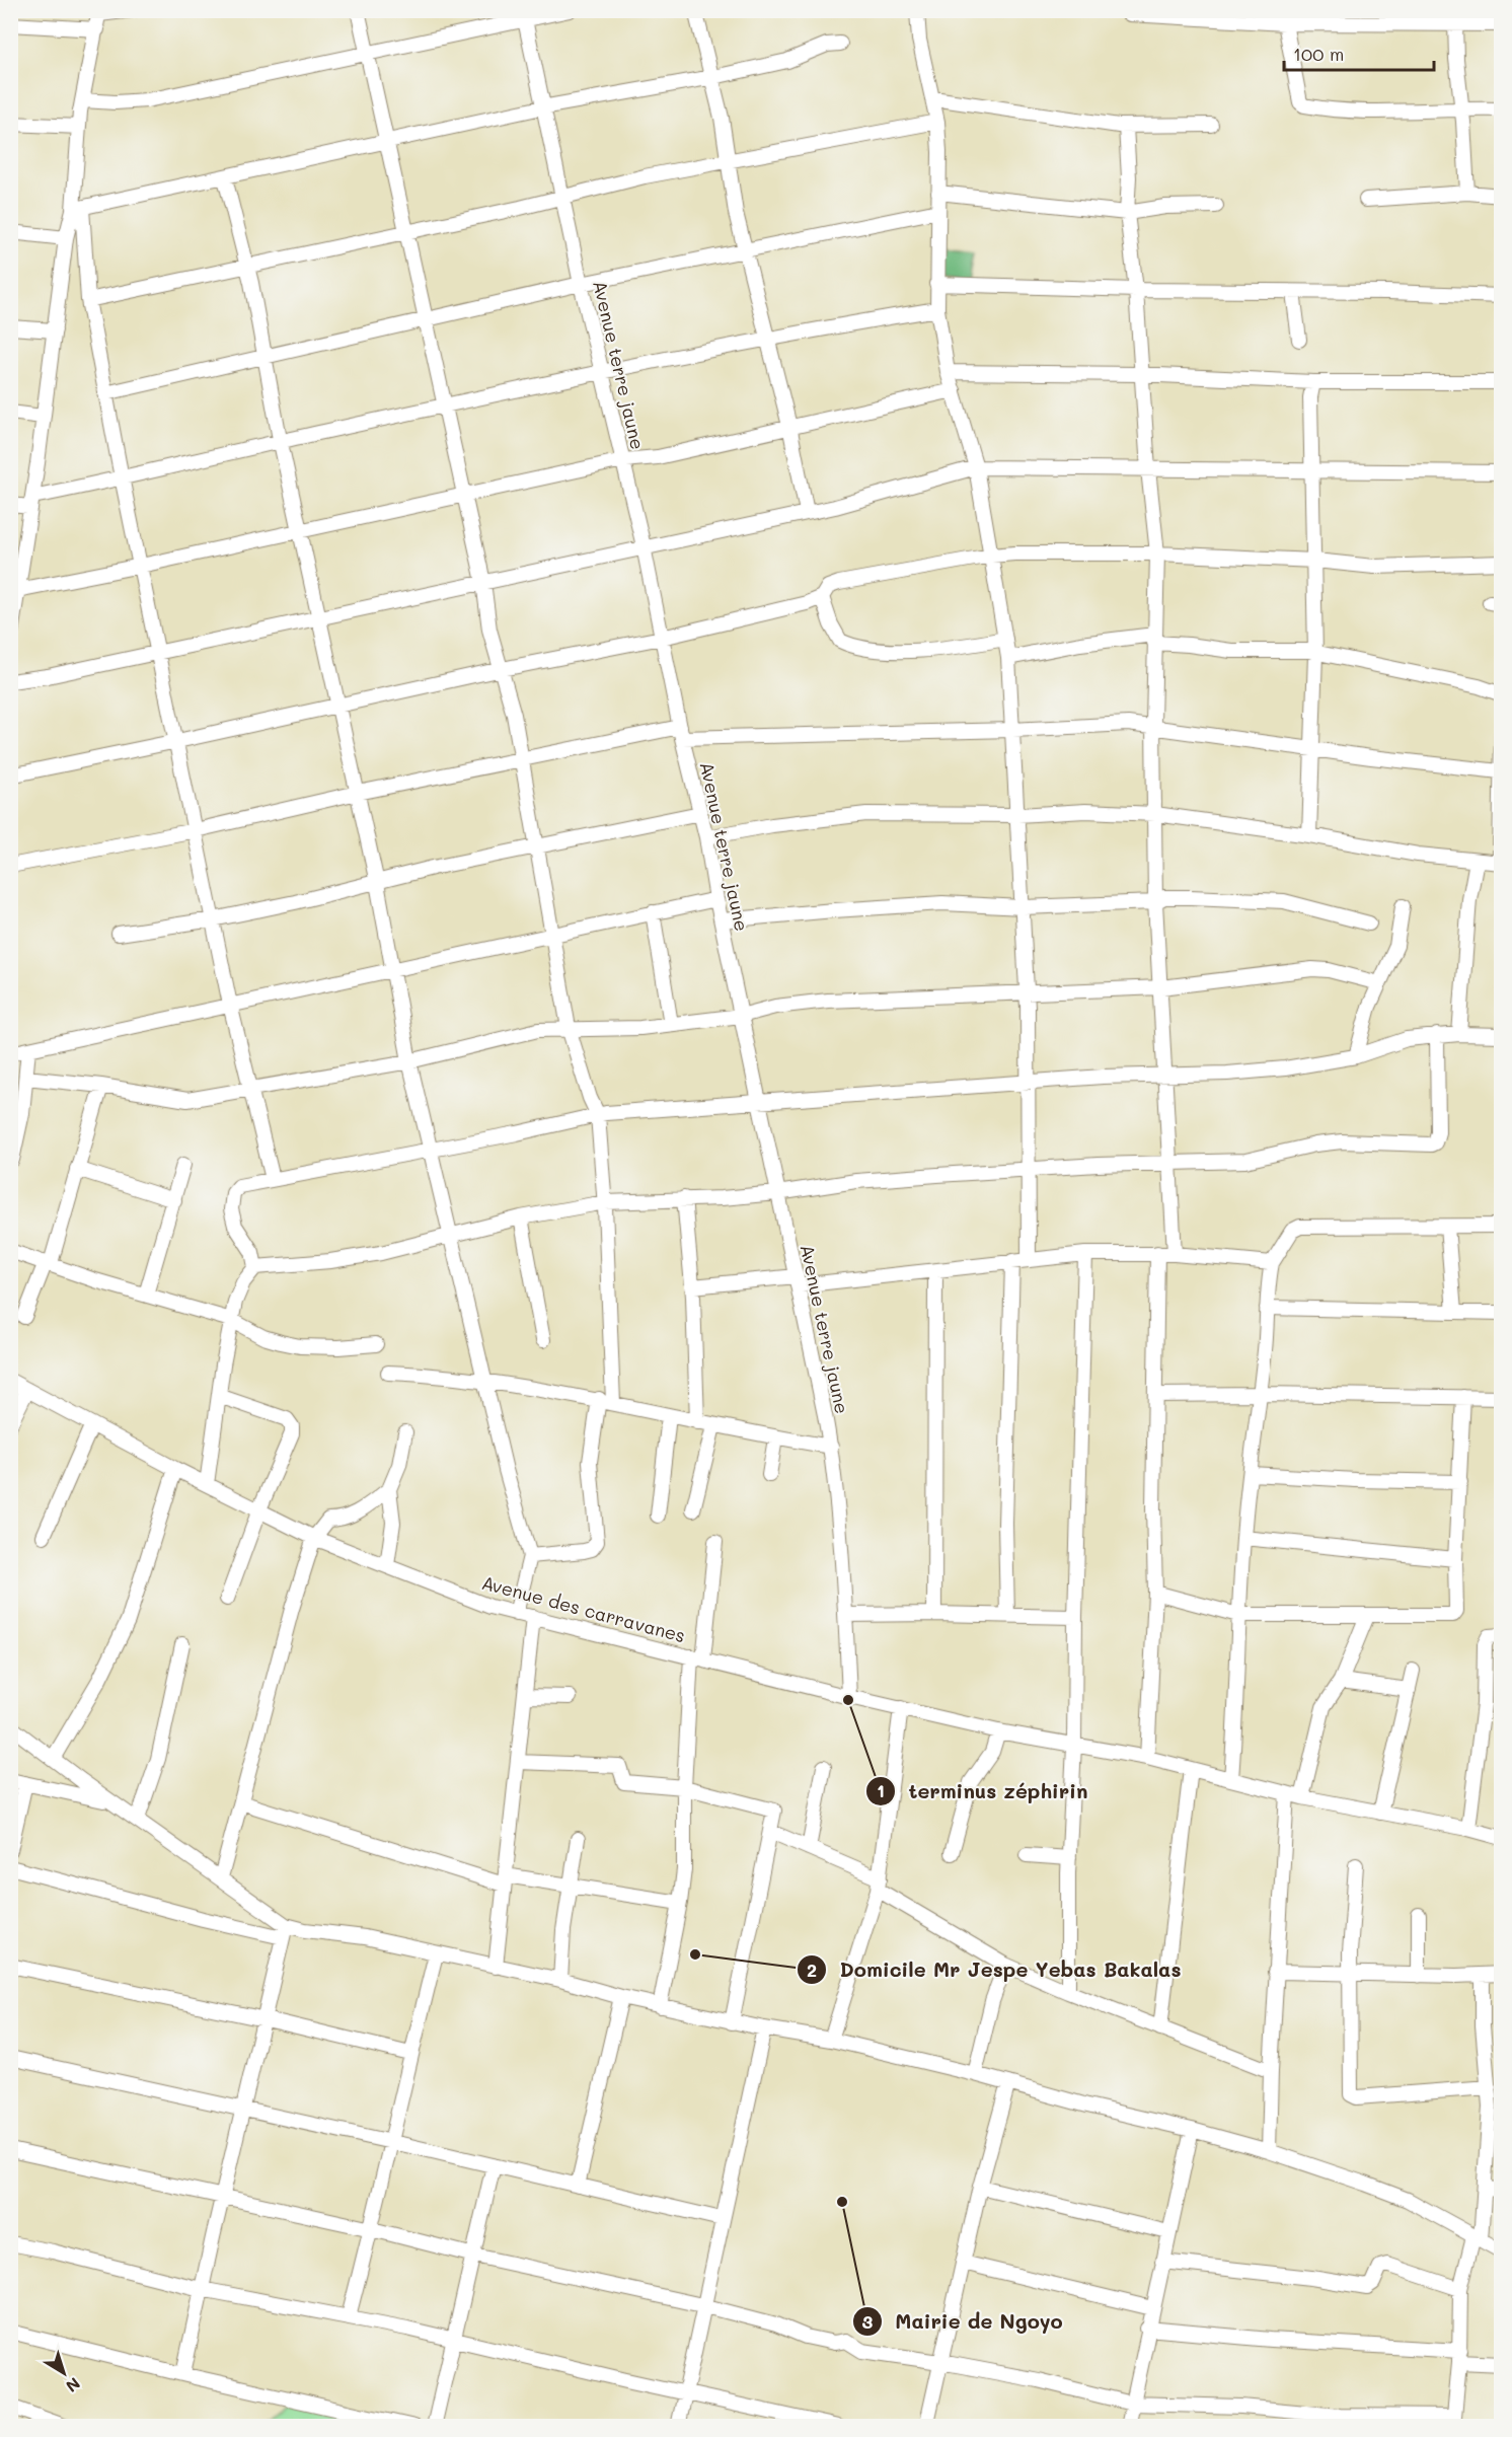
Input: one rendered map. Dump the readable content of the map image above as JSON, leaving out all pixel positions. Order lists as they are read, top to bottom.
{
  "streets": {
    "street": ["Avenue terre jaune", "Avenue des carravanes"]
  },
  "crossings": [
    ["Avenue terre jaune", "Avenue des carravanes"]
  ],
  "places": ["terminus zéphirin", "Domicile Mr Jespe Yebas Bakalas", "Mairie de Ngoyo"],
  "scale_bar": "100 m",
  "north": "bottom right"
}
